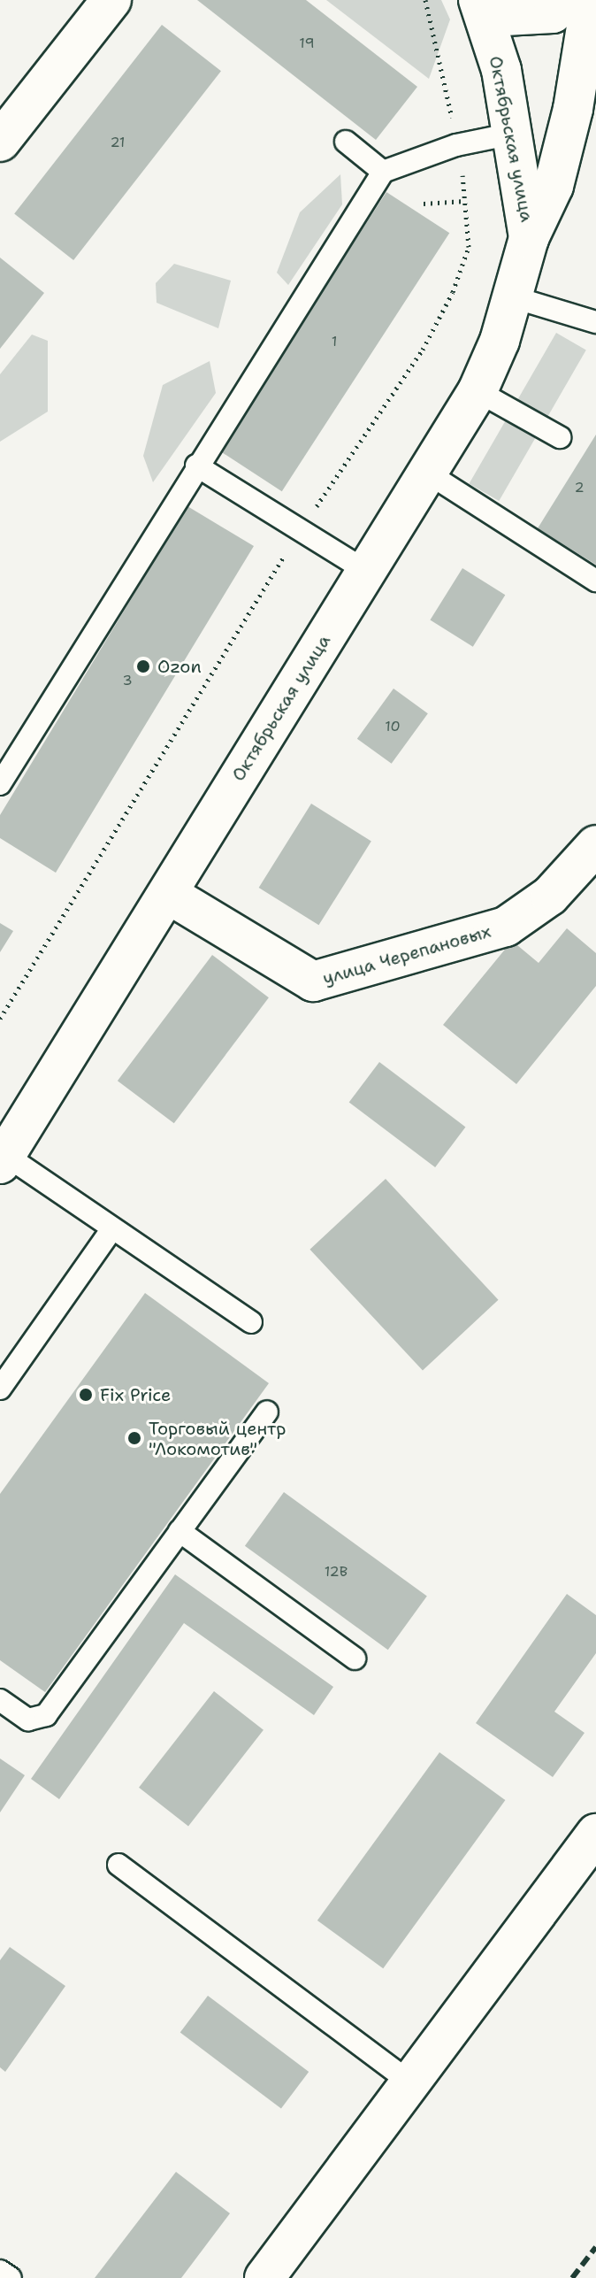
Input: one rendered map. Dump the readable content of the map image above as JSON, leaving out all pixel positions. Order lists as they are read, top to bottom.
{
  "streets": {
    "street": ["Октябрьская улица", "улица Черепановых"]
  },
  "crossings": [
    ["Октябрьская улица", "улица Черепановых"]
  ],
  "places": ["Ozon", "Fix Price", "Торговый центр \"Локомотив\""],
  "house_numbers": [
    "19",
    "21",
    "1",
    "2",
    "3",
    "10",
    "12В"
  ]
}
